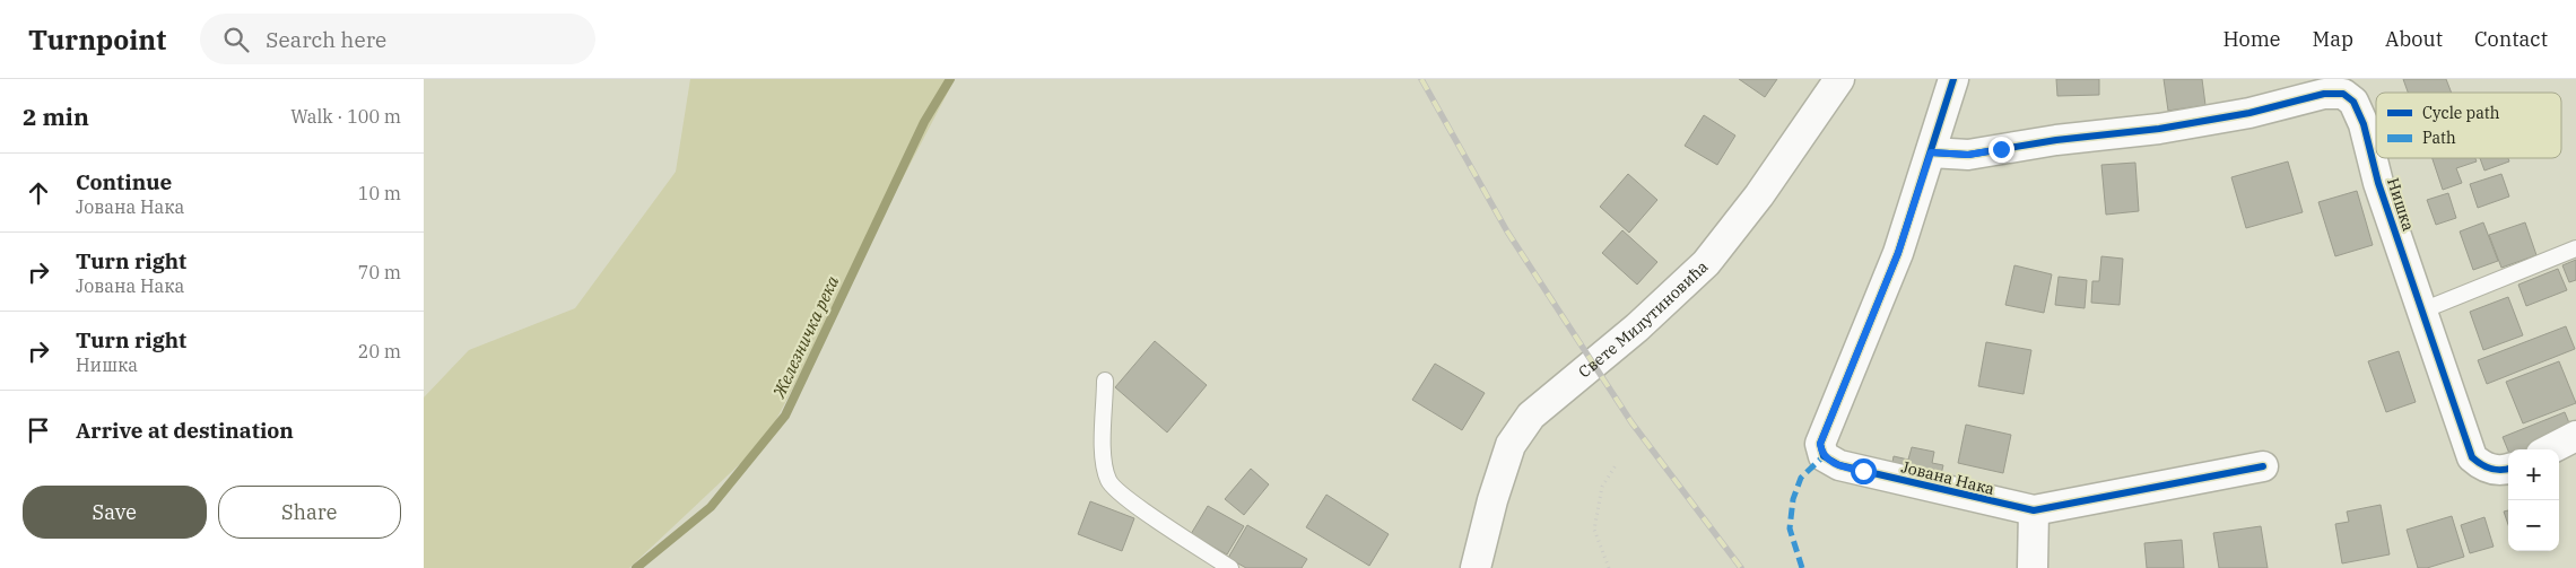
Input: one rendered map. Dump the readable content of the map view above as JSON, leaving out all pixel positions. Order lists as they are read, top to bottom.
{
  "streets": {
    "street": ["Нишка", "Свете Милутиновића", "Јована Нака"]
  },
  "crossings": [
    ["Нишка", "Јована Нака"]
  ],
  "water": ["Железничка река"],
  "legend": ["Cycle path", "Path"],
  "page": {
    "header": "Turnpoint",
    "search": "Search here",
    "nav": [
      "Home",
      "Map",
      "About",
      "Contact"
    ],
    "heading": ["2 min", "Walk · 100 m"],
    "list": [
      ["Continue", "Јована Нака", "10 m"],
      ["Turn right", "Јована Нака", "70 m"],
      ["Turn right", "Нишка", "20 m"],
      "Arrive at destination"
    ],
    "map_buttons": ["+", "−"],
    "buttons": ["Save", "Share"]
  }
}
